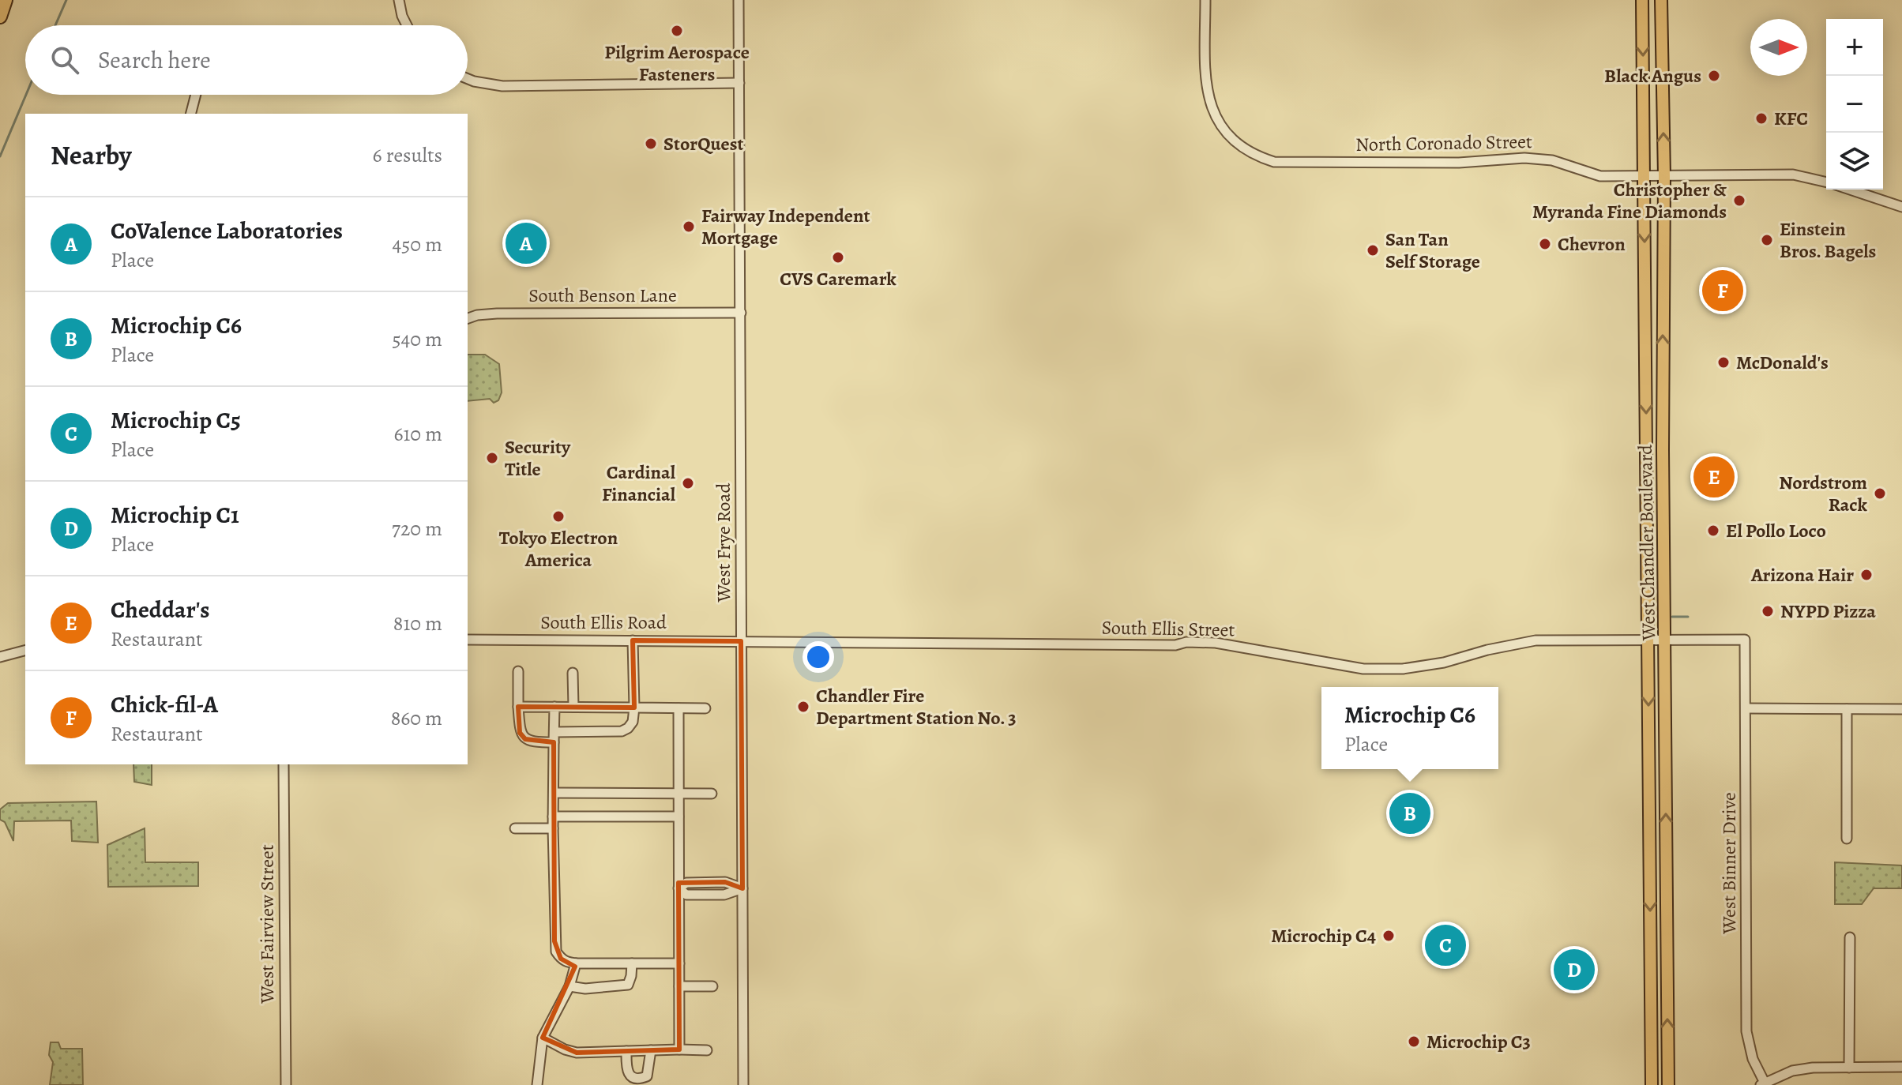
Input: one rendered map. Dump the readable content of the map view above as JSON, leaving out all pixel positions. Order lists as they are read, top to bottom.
{
  "streets": {
    "main road": ["West Chandler Boulevard"],
    "street": [
      "North Coronado Street",
      "South Benson Lane",
      "West Frye Road",
      "South Ellis Road",
      "South Ellis Street",
      "West Binner Drive",
      "West Fairview Street"
    ]
  },
  "crossings": [
    ["North Coronado Street", "West Chandler Boulevard"],
    ["South Benson Lane", "West Frye Road"],
    ["West Frye Road", "South Ellis Road"],
    ["West Frye Road", "South Ellis Street"],
    ["West Chandler Boulevard", "South Ellis Street"],
    ["South Ellis Road", "South Ellis Street"],
    ["South Ellis Street", "West Binner Drive"]
  ],
  "places": [
    "Pilgrim Aerospace Fasteners",
    "Black Angus",
    "KFC",
    "StorQuest",
    "Christopher & Myranda Fine Diamonds",
    "Fairway Independent Mortgage",
    "Einstein Bros. Bagels",
    "Chevron",
    "San Tan Self Storage",
    "CVS Caremark",
    "McDonald's",
    "Security Title",
    "Cardinal Financial",
    "Nordstrom Rack",
    "Tokyo Electron America",
    "El Pollo Loco",
    "Arizona Hair",
    "NYPD Pizza",
    "Chandler Fire Department Station No. 3",
    "Microchip C4",
    "Microchip C3"
  ],
  "north": "right",
  "page": {
    "map_buttons": ["+", "−"],
    "search": "Search here",
    "heading": ["Nearby", "6 results"],
    "list": [
      {
        "mark": "A",
        "name": "CoValence Laboratories",
        "note": "Place",
        "value": "450 m"
      },
      {
        "mark": "B",
        "name": "Microchip C6",
        "note": "Place",
        "value": "540 m"
      },
      {
        "mark": "C",
        "name": "Microchip C5",
        "note": "Place",
        "value": "610 m"
      },
      {
        "mark": "D",
        "name": "Microchip C1",
        "note": "Place",
        "value": "720 m"
      },
      {
        "mark": "E",
        "name": "Cheddar's",
        "note": "Restaurant",
        "value": "810 m"
      },
      {
        "mark": "F",
        "name": "Chick-fil-A",
        "note": "Restaurant",
        "value": "860 m"
      }
    ],
    "pins": [
      "A",
      "F",
      "E",
      "B",
      "C",
      "D"
    ],
    "popup": ["Microchip C6", "Place"]
  }
}
